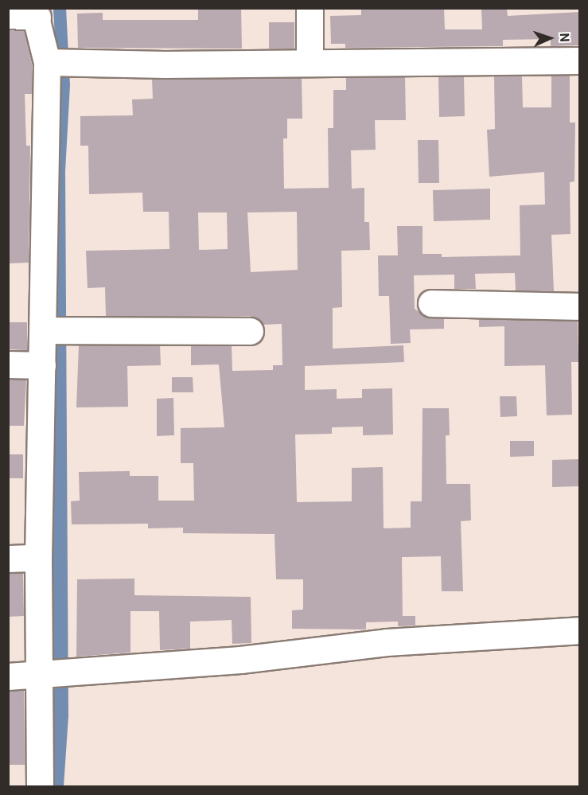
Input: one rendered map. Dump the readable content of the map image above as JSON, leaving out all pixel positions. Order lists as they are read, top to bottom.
{
  "north": "right"
}
